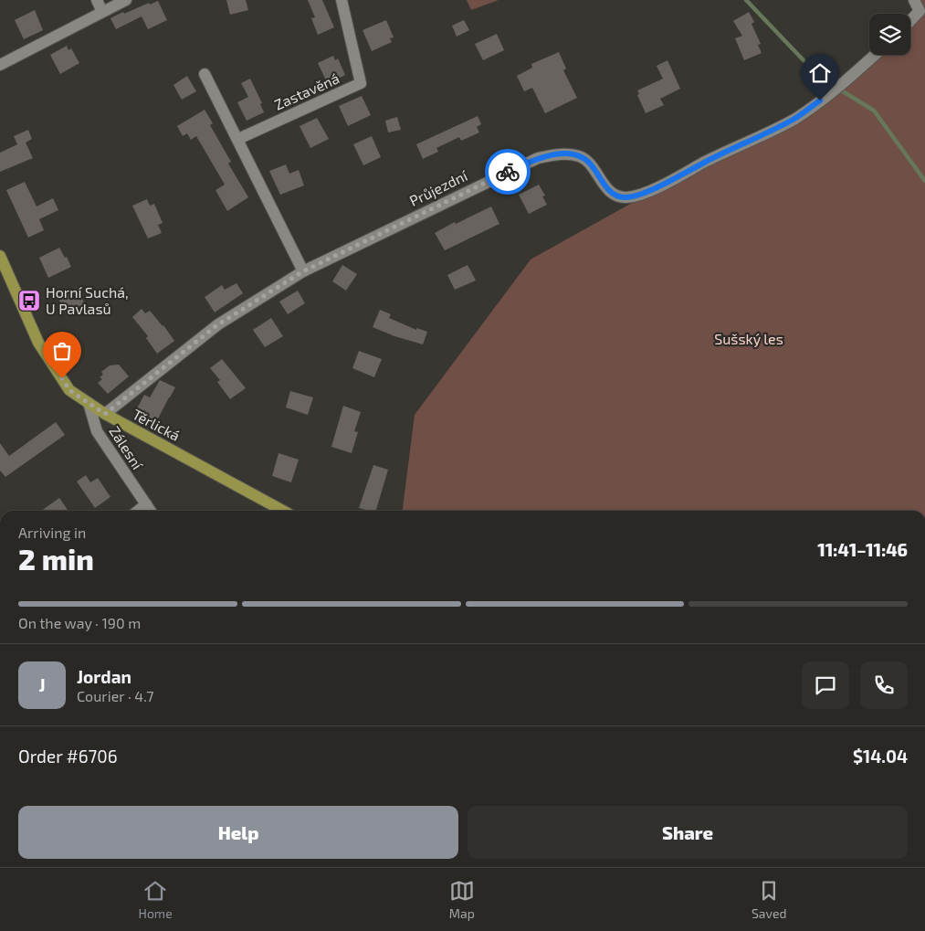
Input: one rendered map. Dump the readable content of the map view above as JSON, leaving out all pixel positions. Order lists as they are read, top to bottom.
{
  "streets": {
    "main road": ["Těrlická"],
    "street": ["Zastavěná", "Průjezdní", "Zálesní"]
  },
  "crossings": [
    ["Průjezdní", "Těrlická"],
    ["Těrlická", "Zálesní"]
  ],
  "parks": ["Sušský les"],
  "places": {
    "bus stop": ["Horní Suchá, U Pavlasů"]
  },
  "page": {
    "heading": ["2 min", "Arriving in", "11:41–11:46"],
    "panel": [
      "Jordan",
      "Courier · 4.7",
      "Order #6706",
      "$14.04"
    ],
    "bar": "On the way · 190 m",
    "round": "J",
    "buttons": ["Help", "Share"],
    "tabs": ["Home", "Map", "Saved"]
  }
}
